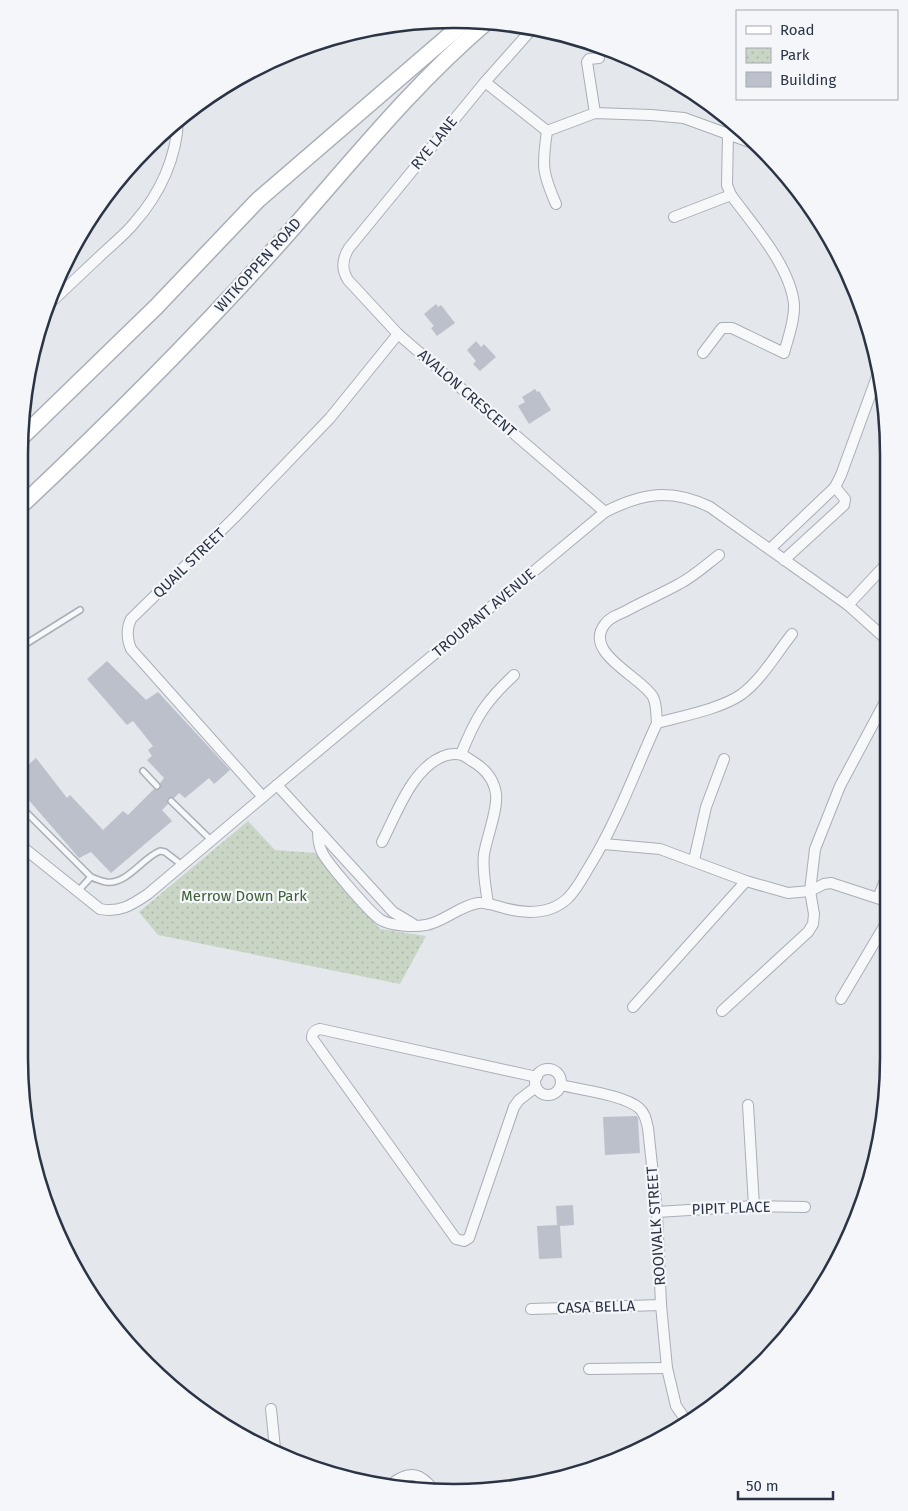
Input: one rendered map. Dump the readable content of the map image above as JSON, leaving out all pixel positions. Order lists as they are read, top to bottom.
{
  "streets": {
    "main road": ["WITKOPPEN ROAD"],
    "street": [
      "RYE LANE",
      "AVALON CRESCENT",
      "QUAIL STREET",
      "TROUPANT AVENUE",
      "PIPIT PLACE",
      "ROOIVALK STREET",
      "CASA BELLA"
    ]
  },
  "crossings": [
    ["RYE LANE", "AVALON CRESCENT"],
    ["AVALON CRESCENT", "QUAIL STREET"],
    ["AVALON CRESCENT", "TROUPANT AVENUE"],
    ["QUAIL STREET", "TROUPANT AVENUE"],
    ["PIPIT PLACE", "ROOIVALK STREET"],
    ["ROOIVALK STREET", "CASA BELLA"]
  ],
  "parks": ["Merrow Down Park"],
  "legend": ["Road", "Park", "Building"],
  "scale_bar": "50 m"
}
